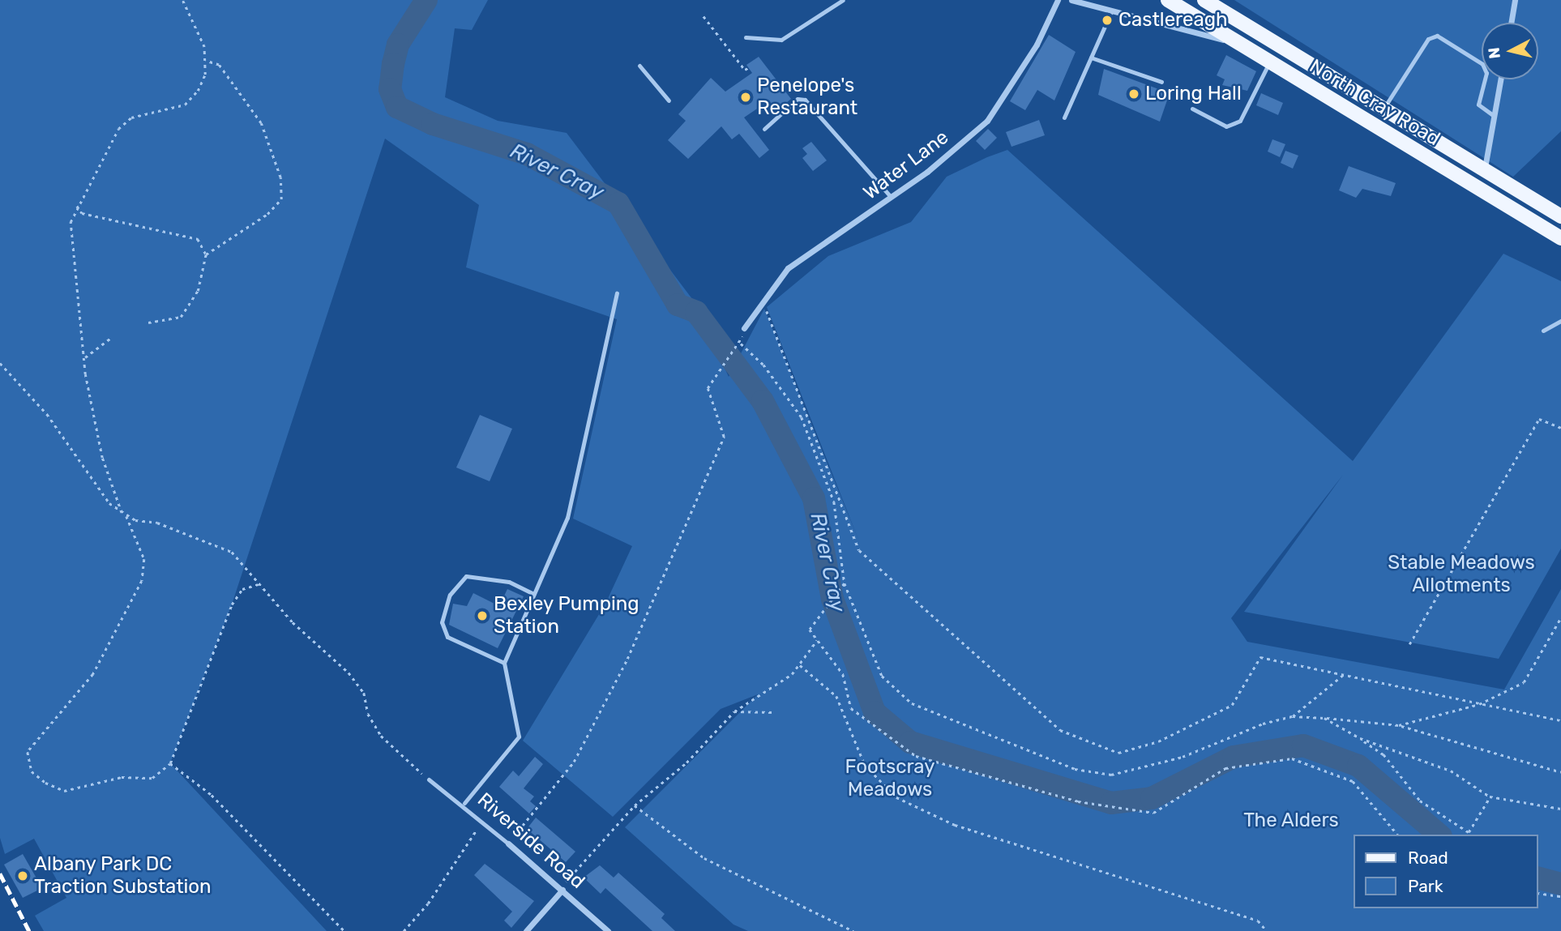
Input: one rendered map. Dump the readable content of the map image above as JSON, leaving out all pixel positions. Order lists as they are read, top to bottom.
{
  "streets": {
    "main road": ["North Cray Road"],
    "street": ["Water Lane", "Riverside Road"]
  },
  "water": ["River Cray"],
  "parks": ["Stable Meadows Allotments", "Footscray Meadows", "The Alders"],
  "places": [
    "Castlereagh",
    "Loring Hall",
    "Penelope's Restaurant",
    "Bexley Pumping Station",
    "Albany Park DC Traction Substation"
  ],
  "legend": ["Road", "Park"],
  "north": "left"
}
